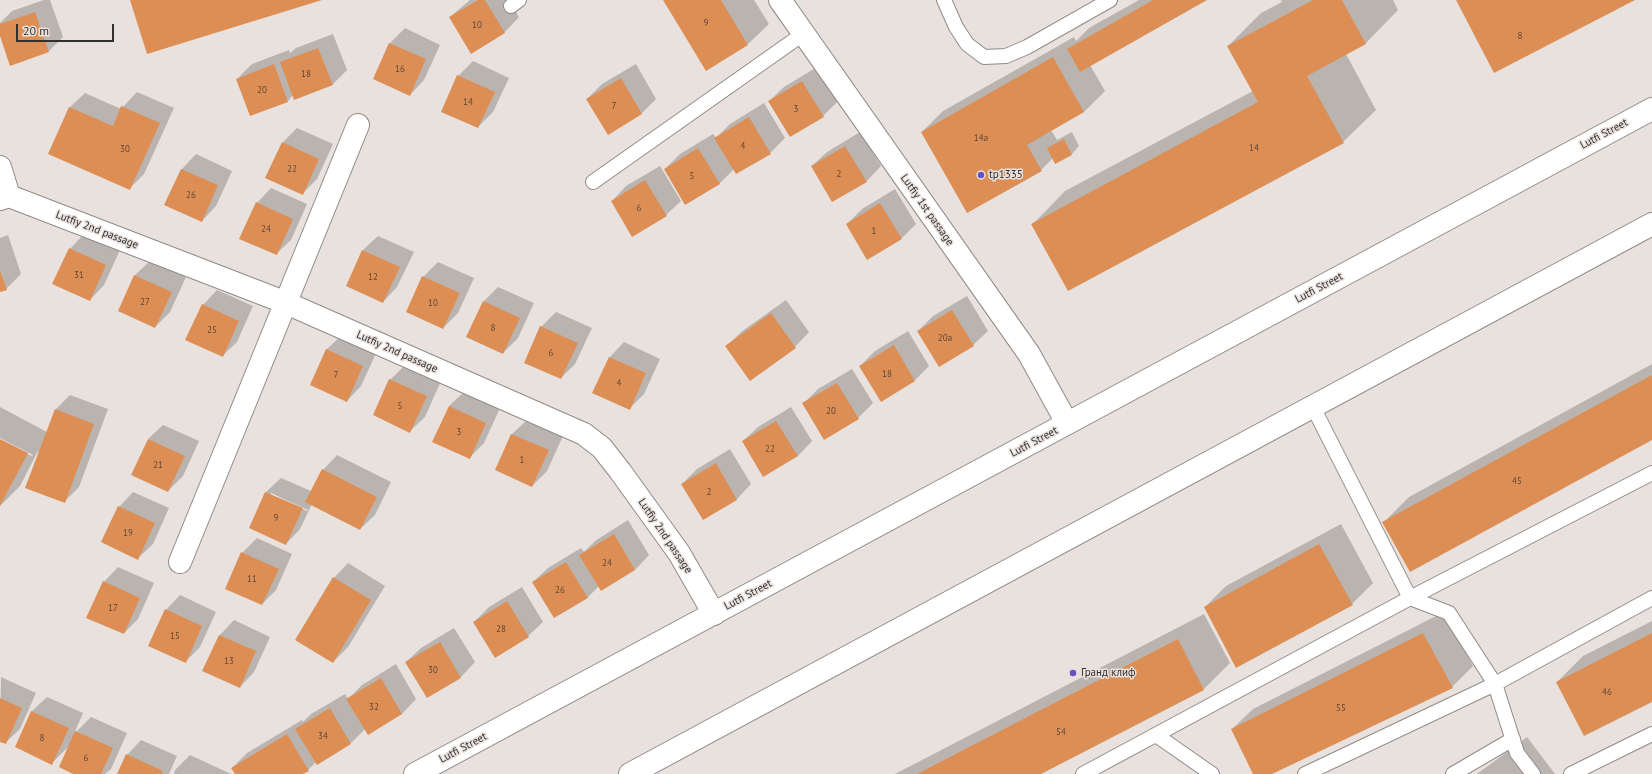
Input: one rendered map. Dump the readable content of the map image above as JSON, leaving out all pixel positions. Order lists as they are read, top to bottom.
{
  "streets": {
    "main road": ["Lutfi Street", "Lutfiy 1st passage", "Lutfiy 2nd passage"]
  },
  "crossings": [
    ["Lutfi Street", "Lutfiy 1st passage"],
    ["Lutfi Street", "Lutfiy 2nd passage"]
  ],
  "places": ["tp1335", "Гранд клиф"],
  "house_numbers": [
    "9",
    "10",
    "8",
    "16",
    "18",
    "20",
    "14",
    "7",
    "3",
    "14a",
    "4",
    "14",
    "30",
    "22",
    "2",
    "5",
    "26",
    "6",
    "24",
    "1",
    "31",
    "12",
    "27",
    "10",
    "8",
    "25",
    "20a",
    "6",
    "18",
    "7",
    "4",
    "5",
    "20",
    "3",
    "22",
    "1",
    "21",
    "45",
    "2",
    "9",
    "19",
    "24",
    "11",
    "26",
    "17",
    "28",
    "15",
    "13",
    "30",
    "46",
    "32",
    "55",
    "54",
    "34",
    "8",
    "6"
  ],
  "scale_bar": "20 m"
}
